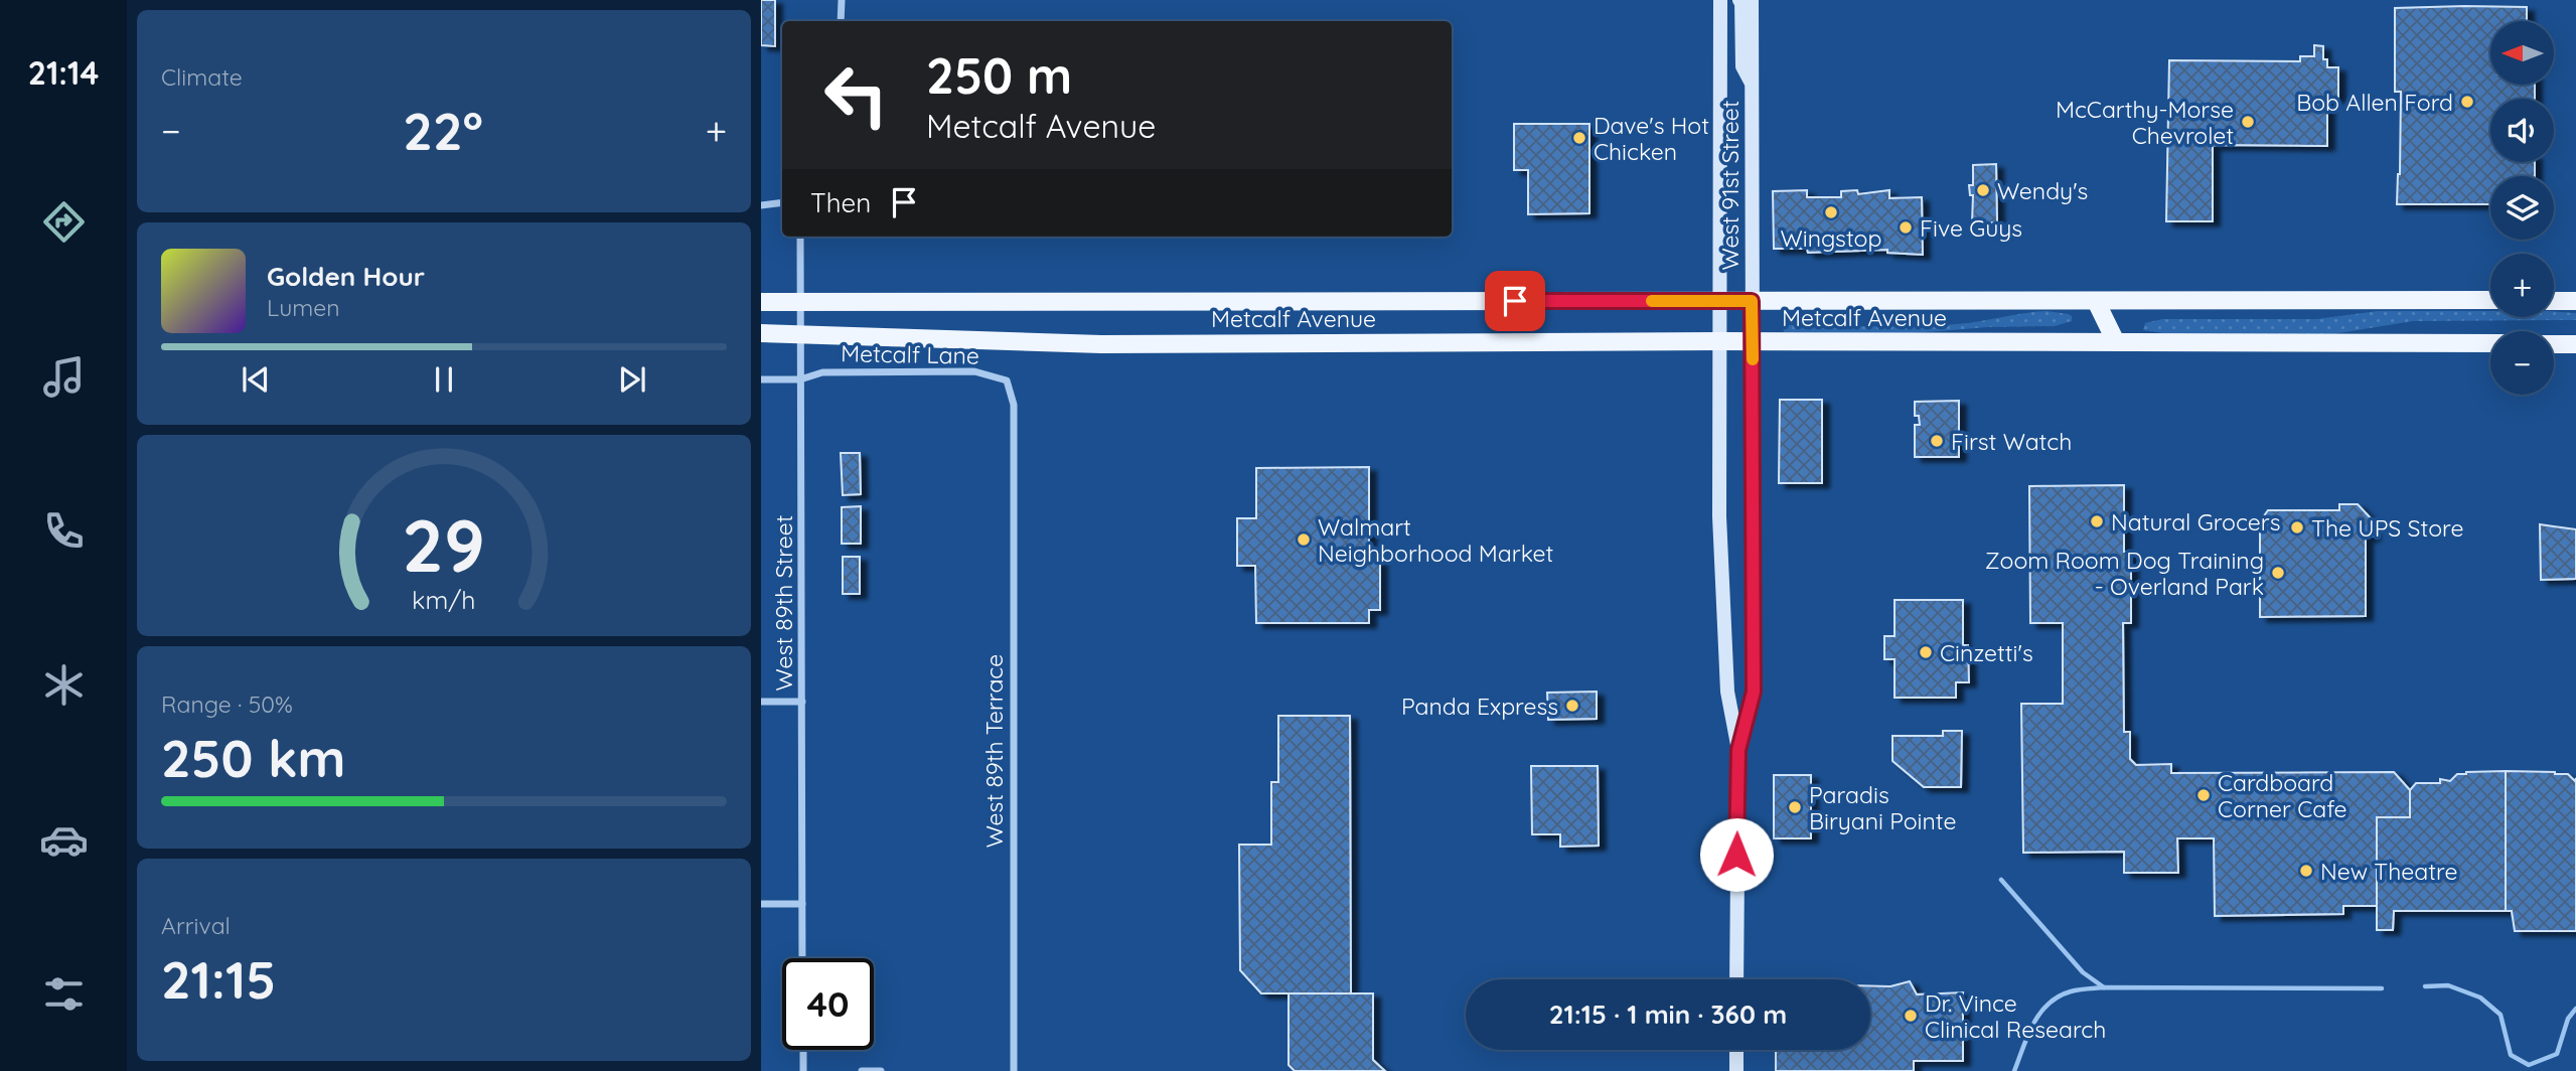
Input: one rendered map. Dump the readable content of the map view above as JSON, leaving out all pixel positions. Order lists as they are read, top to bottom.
{
  "streets": {
    "main road": ["Metcalf Avenue"],
    "street": [
      "West 91st Street",
      "Metcalf Lane",
      "West 89th Street",
      "West 89th Terrace"
    ]
  },
  "crossings": [
    ["West 91st Street", "Metcalf Avenue"],
    ["Metcalf Avenue", "West 89th Street"],
    ["Metcalf Lane", "West 89th Street"],
    ["Metcalf Lane", "West 89th Terrace"]
  ],
  "places": [
    "Bob Allen Ford",
    "McCarthy-Morse Chevrolet",
    "Dave's Hot Chicken",
    "Wendy's",
    "Wingstop",
    "Five Guys",
    "First Watch",
    "Natural Grocers",
    "The UPS Store",
    "Walmart Neighborhood Market",
    "Zoom Room Dog Training - Overland Park",
    "Cinzetti's",
    "Panda Express",
    "Cardboard Corner Cafe",
    "Paradis Biryani Pointe",
    "New Theatre",
    "Dr. Vince Clinical Research"
  ],
  "north": "left",
  "page": {
    "tabs": "21:14",
    "tile": [
      "Climate",
      ["Range · 50%", "250 km"],
      ["Arrival", "21:15"]
    ],
    "map_buttons": ["+", "−"],
    "turn": ["250 m", "Metcalf Avenue"],
    "heat": ["−", "22°", "+"],
    "then": "Then",
    "song": ["Golden Hour", "Lumen"],
    "limit": "40",
    "trip": "21:15 · 1 min · 360 m",
    "gauge": ["29", "km/h"]
  }
}
